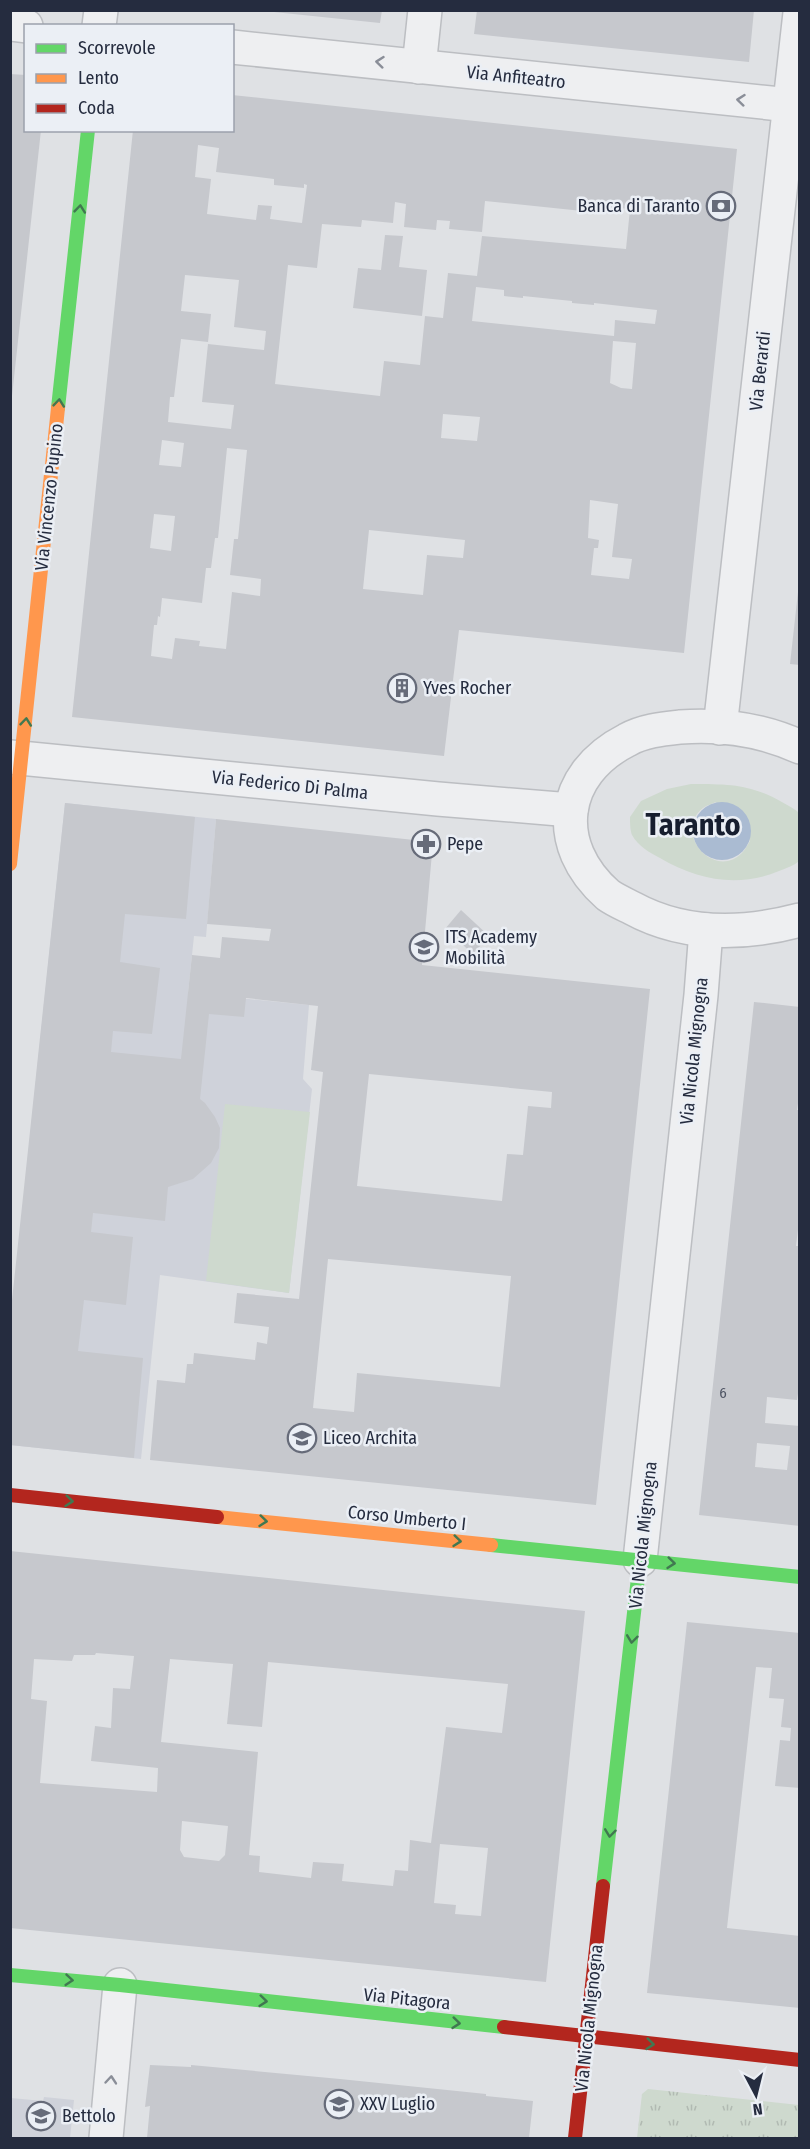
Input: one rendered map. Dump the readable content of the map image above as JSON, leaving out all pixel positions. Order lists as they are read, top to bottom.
{
  "streets": {
    "street": [
      "Via Anfiteatro",
      "Via Berardi",
      "Via Vincenzo Pupino",
      "Via Federico Di Palma",
      "Via Nicola Mignogna",
      "Corso Umberto I",
      "Via Pitagora"
    ]
  },
  "crossings": [
    ["Via Anfiteatro", "Via Berardi"],
    ["Via Vincenzo Pupino", "Via Federico Di Palma"],
    ["Via Nicola Mignogna", "Corso Umberto I"],
    ["Via Nicola Mignogna", "Via Pitagora"]
  ],
  "one_way": [
    "Via Anfiteatro",
    "Via Vincenzo Pupino",
    "Via Nicola Mignogna",
    "Corso Umberto I",
    "Via Pitagora"
  ],
  "districts": ["Taranto"],
  "places": {
    "bank": ["Banca di Taranto"],
    "building": ["Yves Rocher"],
    "pharmacy": ["Pepe"],
    "school or university": [
      "ITS Academy Mobilità",
      "Liceo Archita",
      "XXV Luglio",
      "Bettolo"
    ]
  },
  "house_numbers": ["6"],
  "legend": ["Scorrevole", "Lento", "Coda"],
  "north": "bottom"
}
